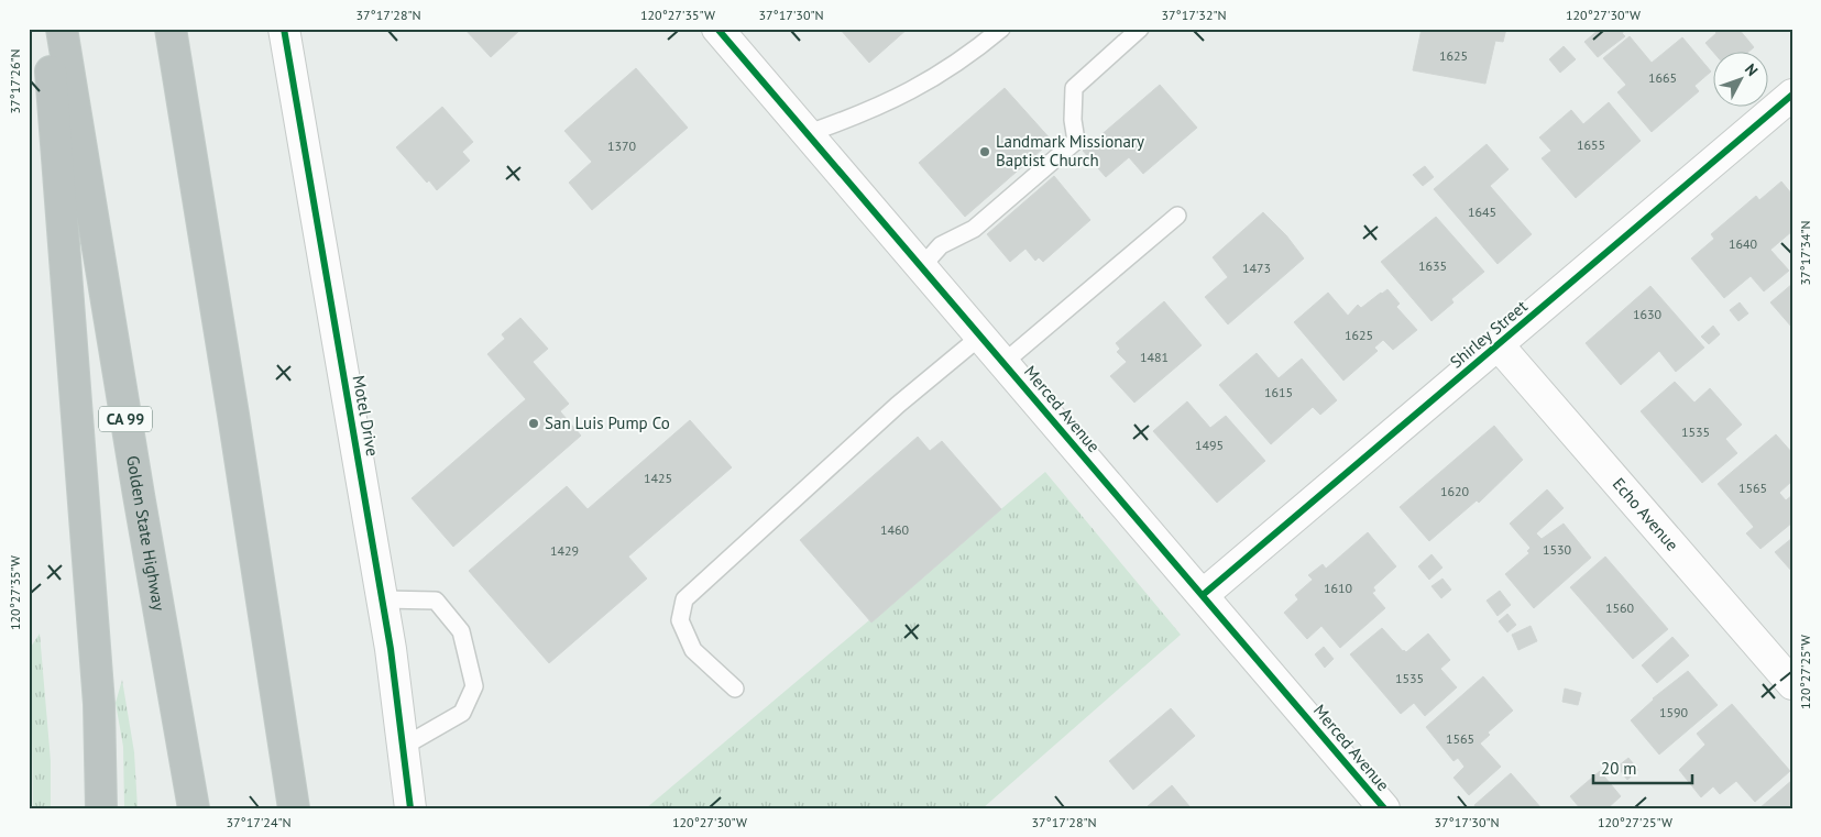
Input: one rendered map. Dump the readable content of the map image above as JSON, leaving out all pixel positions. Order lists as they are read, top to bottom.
{
  "streets": {
    "highway": ["CA 99", "Golden State Highway"],
    "street": [
      "Shirley Street",
      "Merced Avenue",
      "Motel Drive",
      "Echo Avenue"
    ]
  },
  "crossings": [
    ["Shirley Street", "Merced Avenue"],
    ["Shirley Street", "Echo Avenue"]
  ],
  "places": ["Landmark Missionary Baptist Church", "San Luis Pump Co"],
  "house_numbers": [
    "1625",
    "1665",
    "1655",
    "1370",
    "1645",
    "1640",
    "1635",
    "1473",
    "1630",
    "1625",
    "1481",
    "1615",
    "1535",
    "1495",
    "1425",
    "1565",
    "1620",
    "1460",
    "1530",
    "1429",
    "1610",
    "1560",
    "1535",
    "1590",
    "1565"
  ],
  "scale_bar": "20 m",
  "north": "top right",
  "coordinates": [
    "37°17'28\"N",
    "120°27'35\"W",
    "37°17'30\"N",
    "37°17'32\"N",
    "120°27'30\"W",
    "37°17'26\"N",
    "37°17'34\"N",
    "120°27'25\"W",
    "37°17'24\"N"
  ]
}
